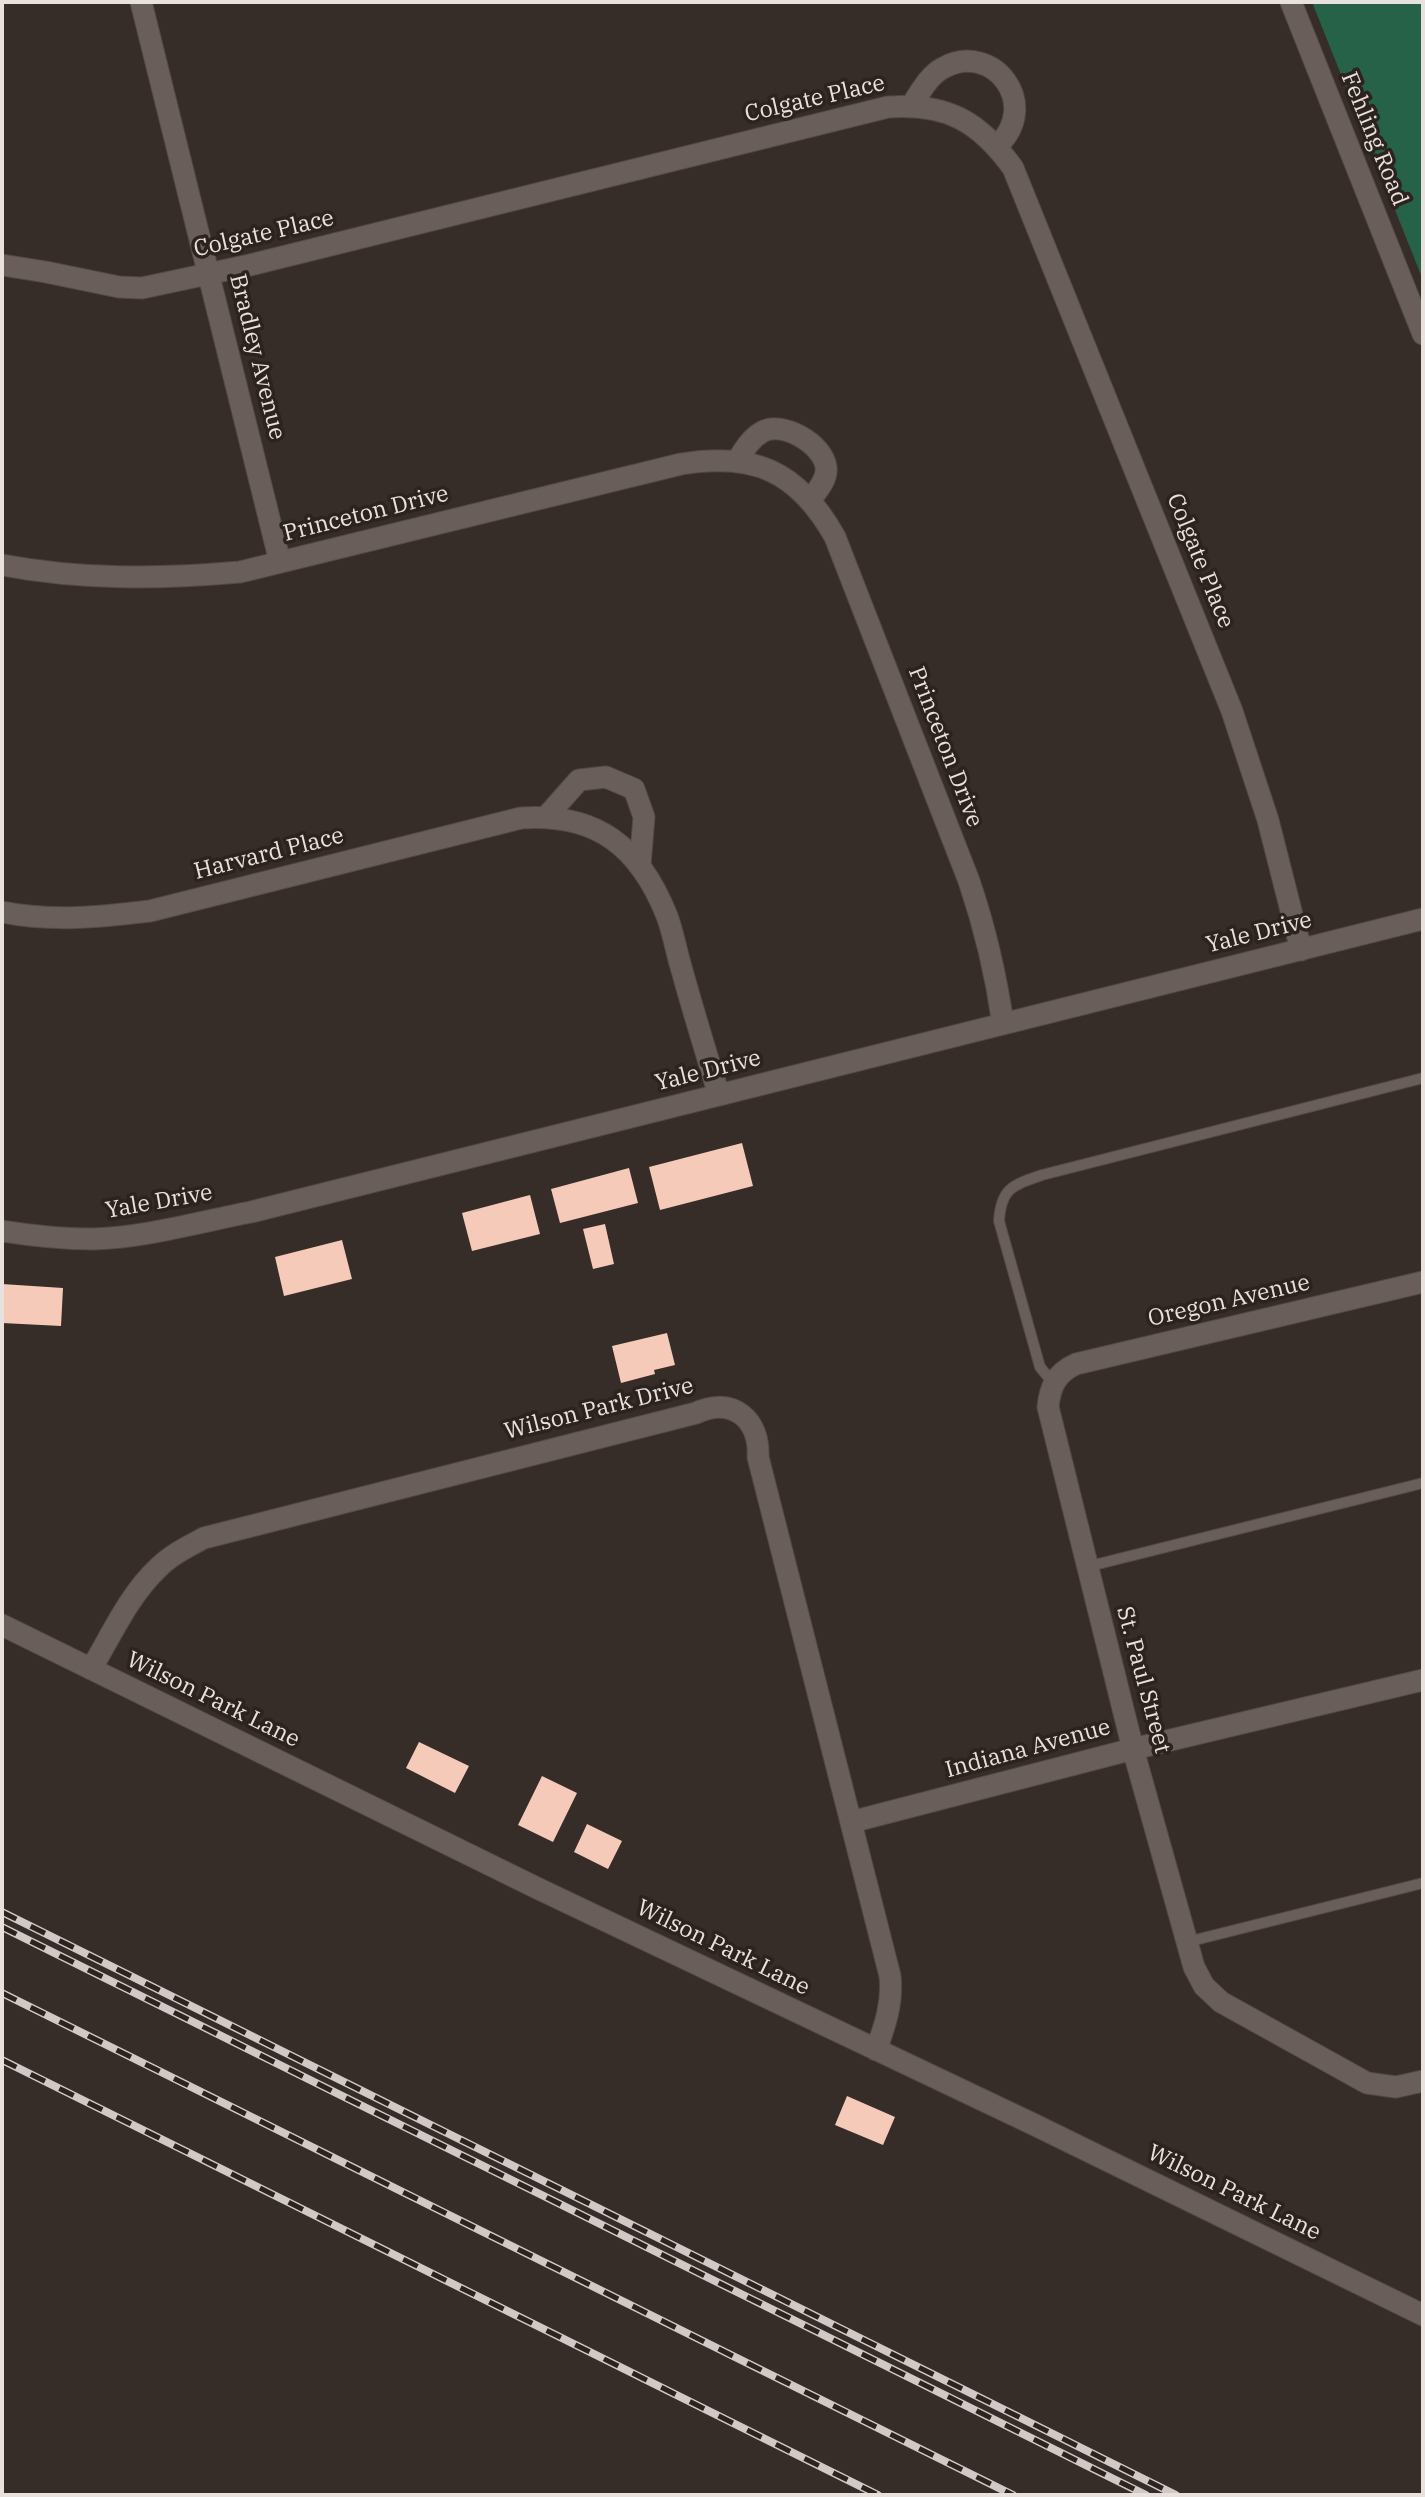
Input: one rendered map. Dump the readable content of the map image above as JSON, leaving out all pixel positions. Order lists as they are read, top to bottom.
{
  "streets": {
    "street": [
      "Colgate Place",
      "Fehling Road",
      "Bradley Avenue",
      "Princeton Drive",
      "Harvard Place",
      "Yale Drive",
      "Oregon Avenue",
      "Wilson Park Drive",
      "St. Paul Street",
      "Wilson Park Lane",
      "Indiana Avenue"
    ]
  },
  "crossings": [
    ["Colgate Place", "Bradley Avenue"],
    ["Colgate Place", "Yale Drive"],
    ["Bradley Avenue", "Princeton Drive"],
    ["Princeton Drive", "Yale Drive"],
    ["Harvard Place", "Yale Drive"],
    ["Oregon Avenue", "St. Paul Street"],
    ["Wilson Park Drive", "Wilson Park Lane"],
    ["Wilson Park Drive", "Indiana Avenue"],
    ["St. Paul Street", "Indiana Avenue"]
  ]
}
